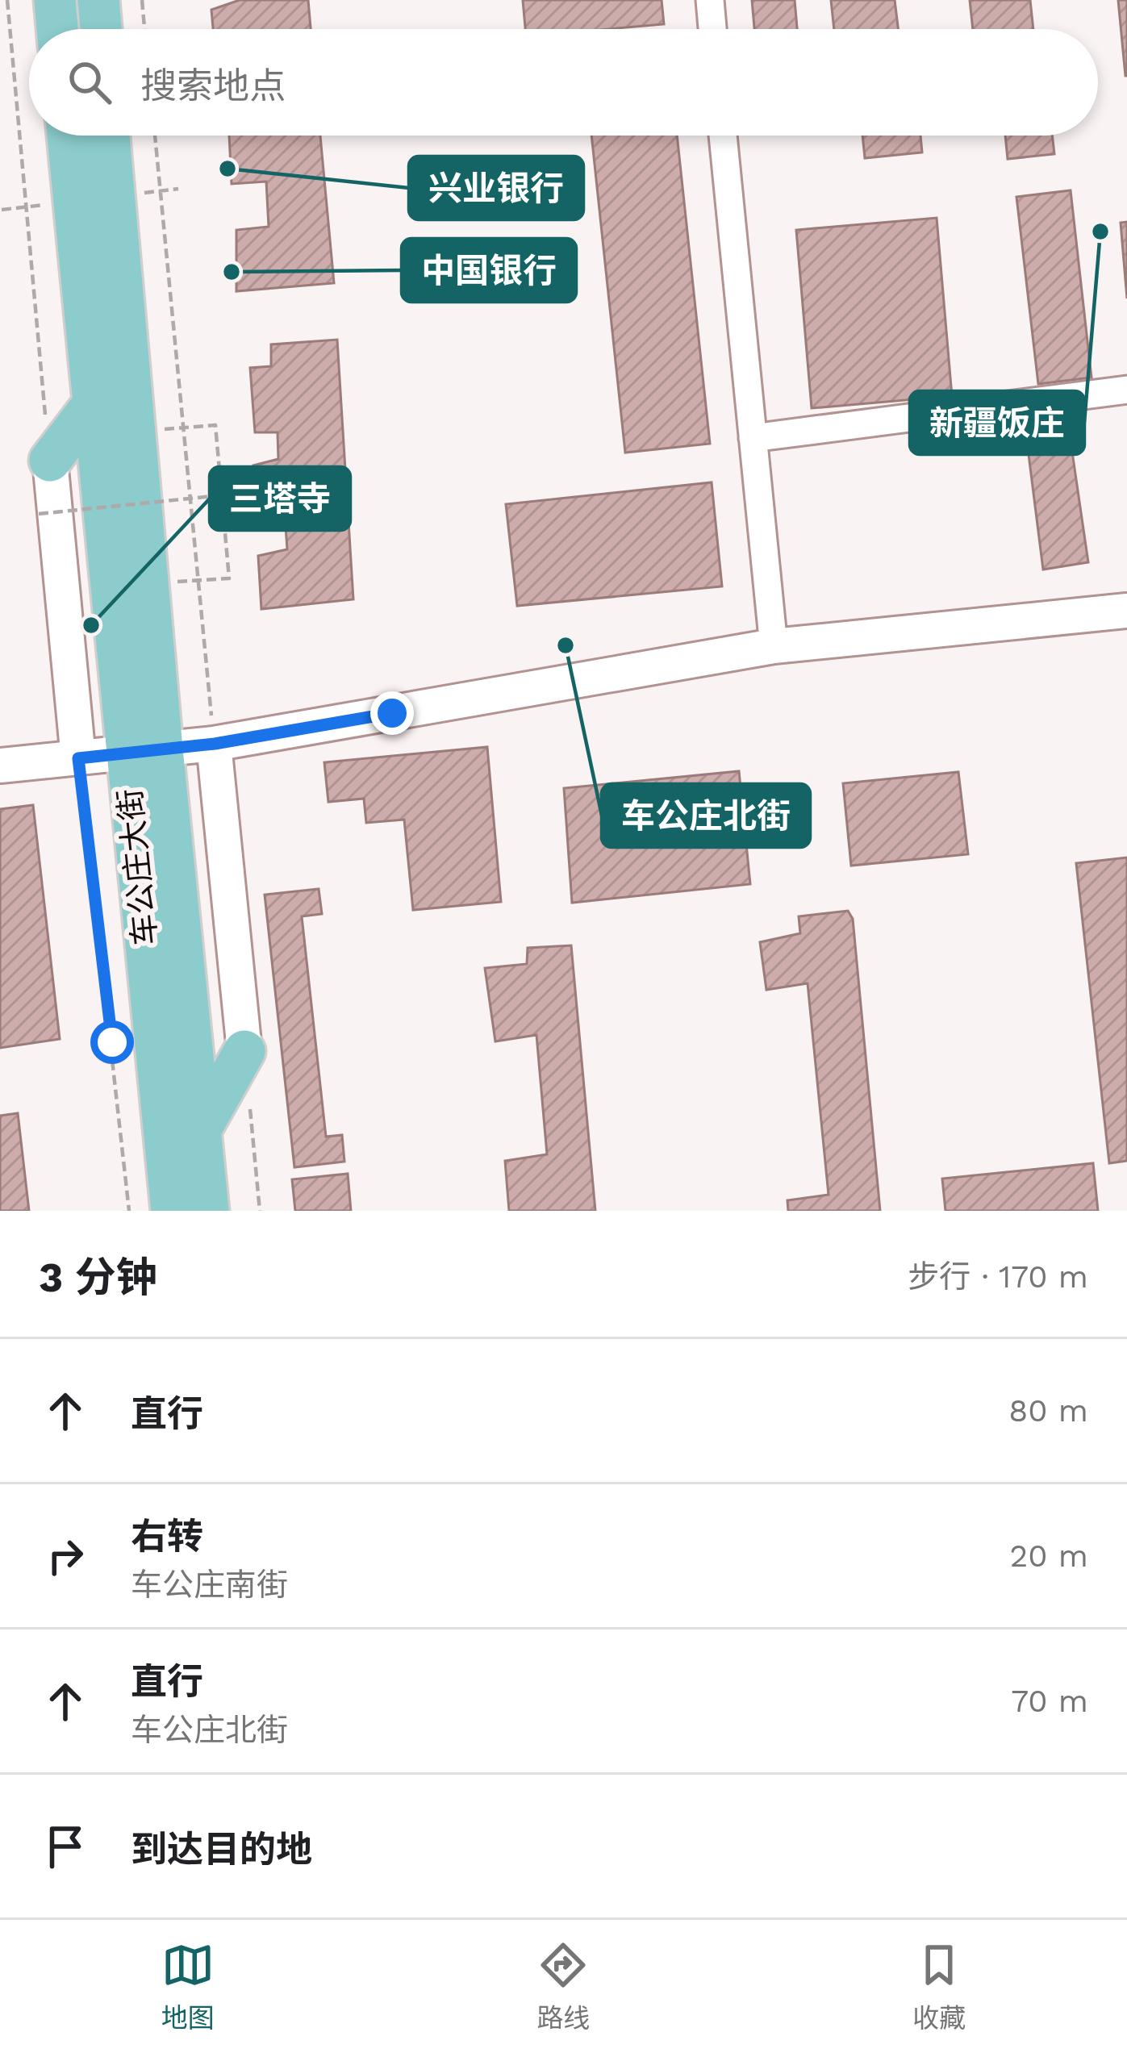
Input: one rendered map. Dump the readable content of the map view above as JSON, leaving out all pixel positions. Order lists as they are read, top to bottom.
{
  "streets": {
    "main road": ["车公庄大街"]
  },
  "places": [
    "兴业银行",
    "新疆饭庄",
    "中国银行",
    "三塔寺",
    "车公庄北街"
  ],
  "page": {
    "search": "搜索地点",
    "heading": ["3 分钟", "步行 · 170 m"],
    "list": [
      ["直行", "80 m"],
      ["右转", "车公庄南街", "20 m"],
      ["直行", "车公庄北街", "70 m"],
      "到达目的地"
    ],
    "nav": ["地图", "路线", "收藏"]
  }
}
